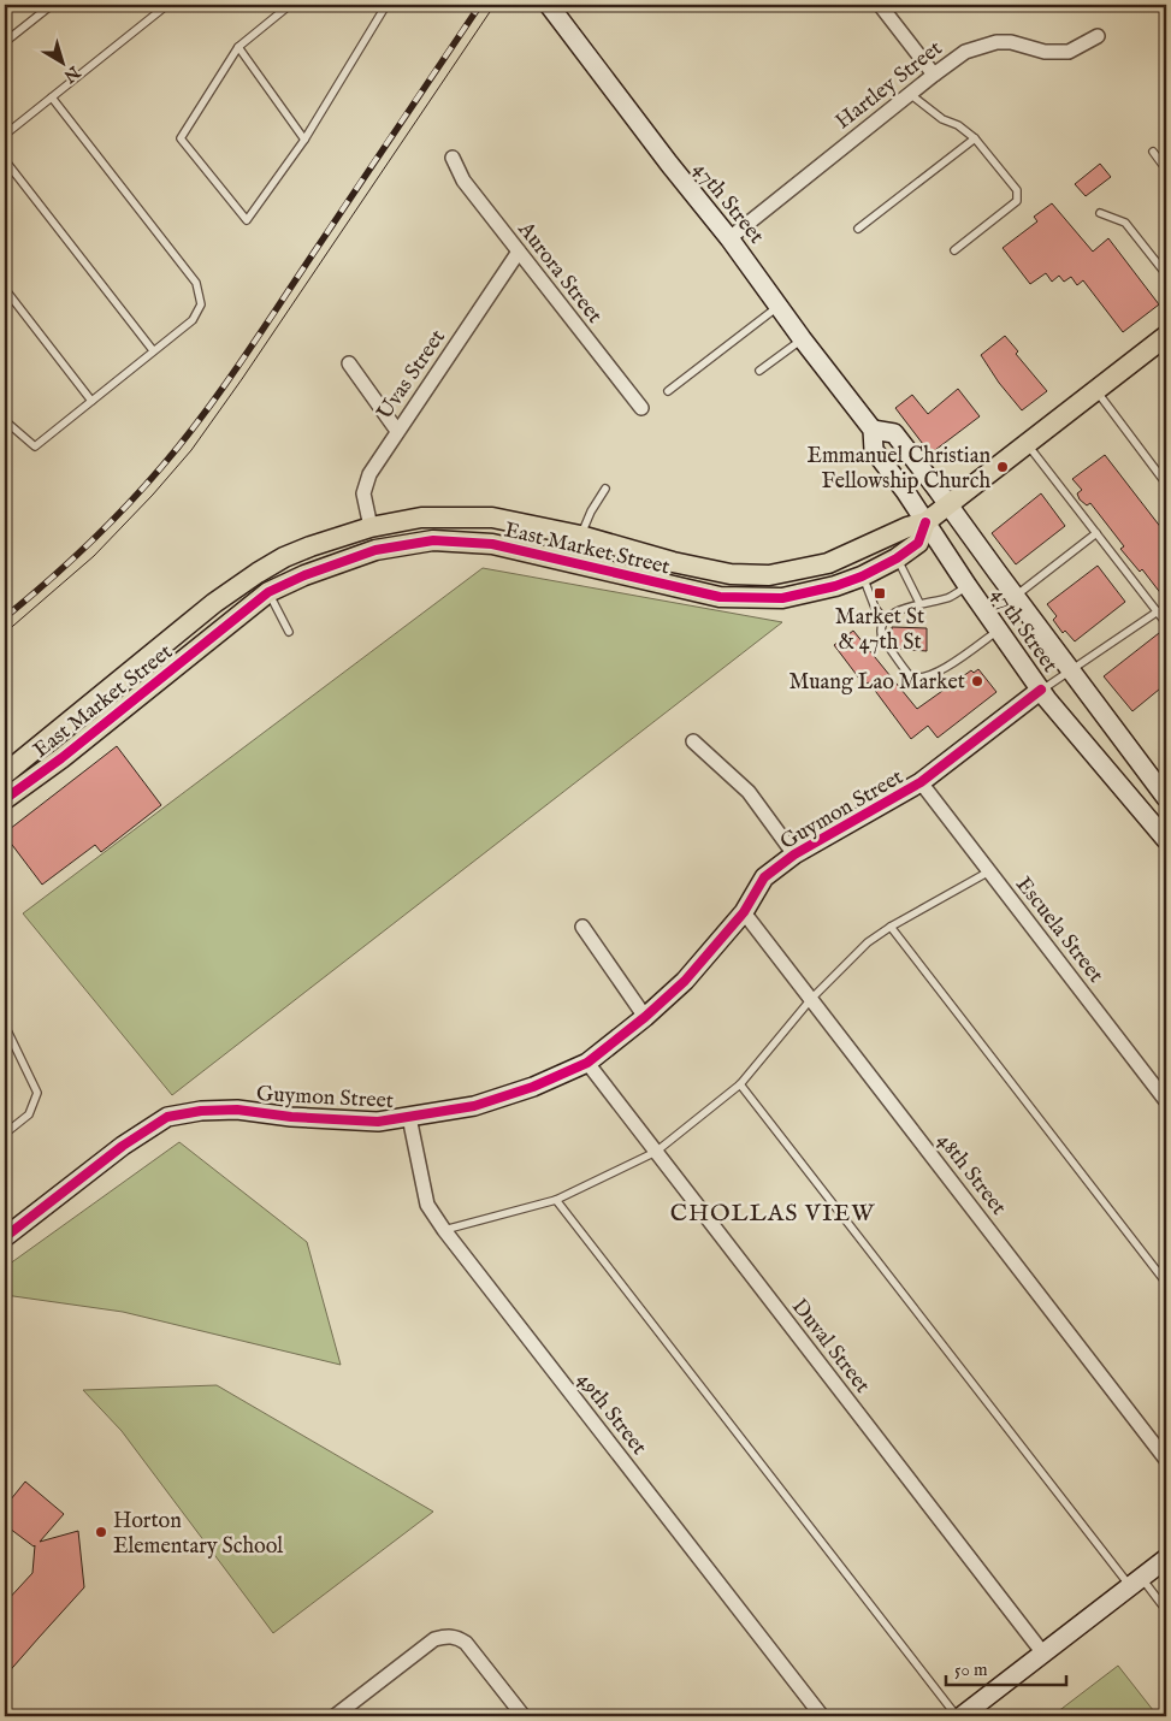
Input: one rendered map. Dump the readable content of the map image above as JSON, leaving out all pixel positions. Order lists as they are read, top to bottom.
{
  "streets": {
    "main road": ["47th Street", "East Market Street", "Guymon Street"],
    "street": [
      "Hartley Street",
      "Aurora Street",
      "Uvas Street",
      "Escuela Street",
      "48th Street",
      "Duval Street",
      "49th Street"
    ]
  },
  "crossings": [
    ["Hartley Street", "47th Street"],
    ["47th Street", "East Market Street"],
    ["47th Street", "Guymon Street"],
    ["Aurora Street", "Uvas Street"],
    ["Uvas Street", "East Market Street"],
    ["Guymon Street", "Escuela Street"],
    ["Guymon Street", "48th Street"],
    ["Guymon Street", "Duval Street"],
    ["Guymon Street", "49th Street"]
  ],
  "districts": ["CHOLLAS VIEW"],
  "places": {
    "other": ["Emmanuel Christian Fellowship Church", "Muang Lao Market", "Horton Elementary School"],
    "transit": ["Market St & 47th St"]
  },
  "scale_bar": "50 m",
  "north": "bottom right"
}
